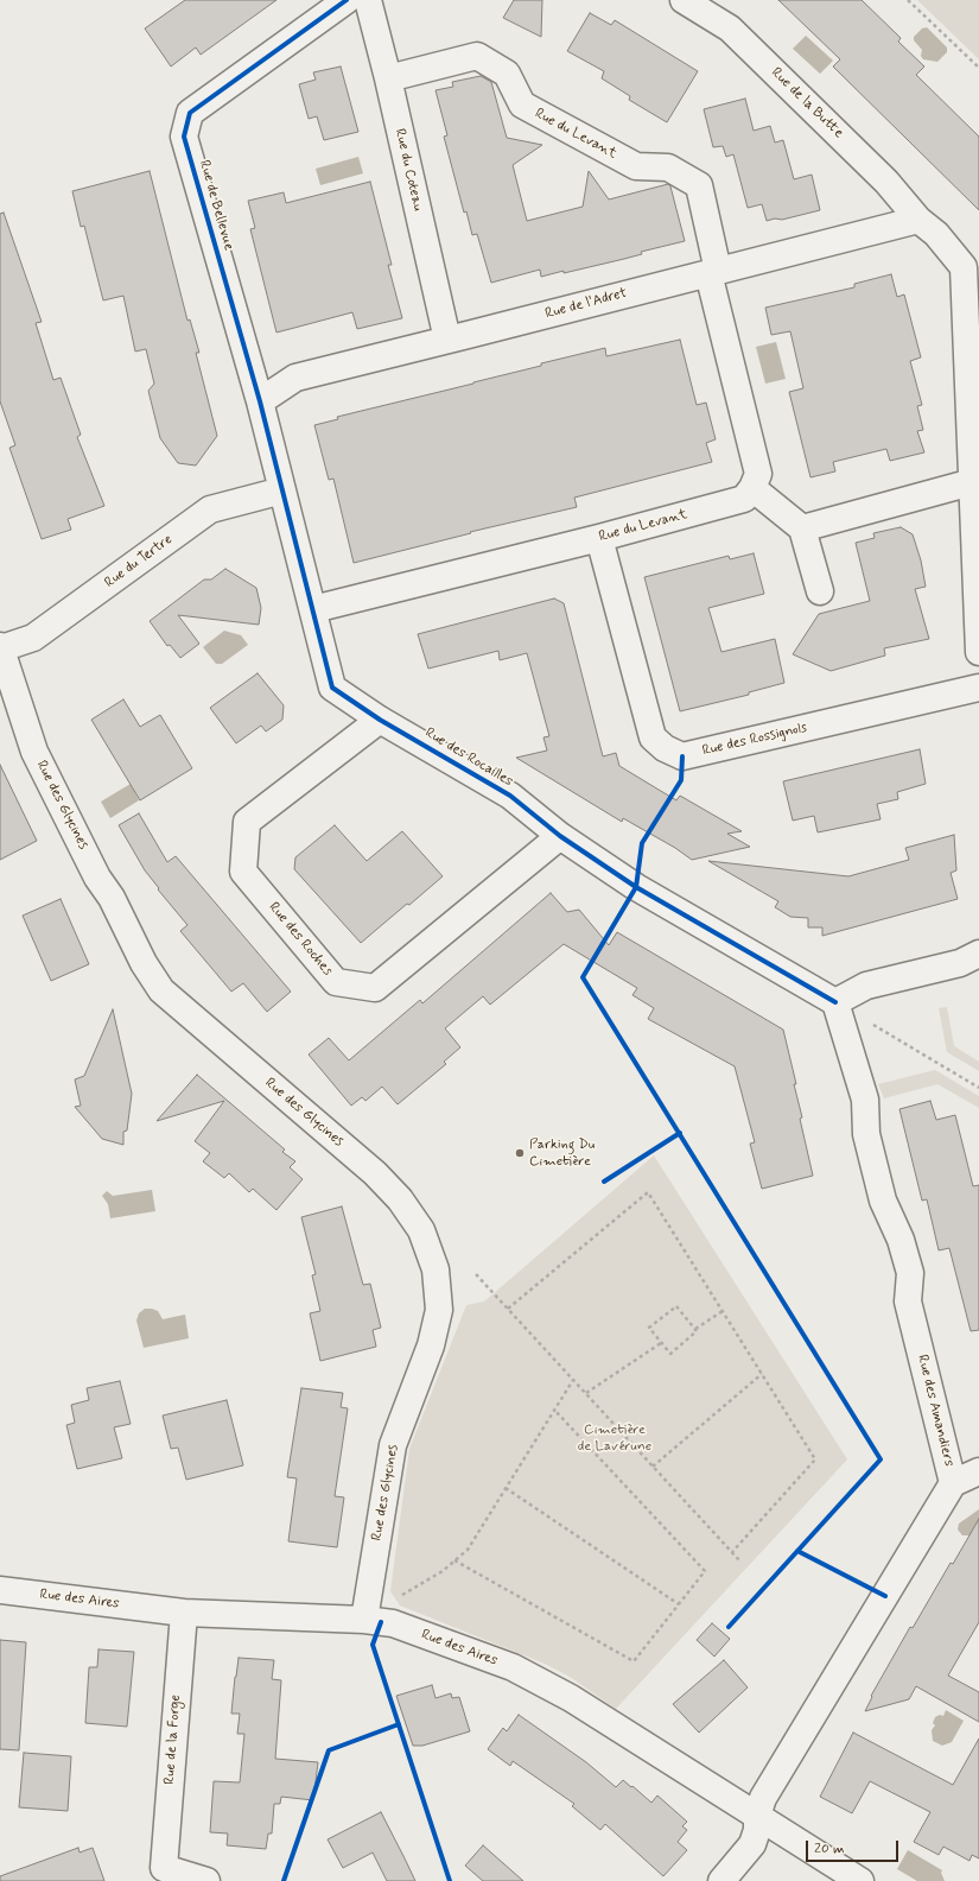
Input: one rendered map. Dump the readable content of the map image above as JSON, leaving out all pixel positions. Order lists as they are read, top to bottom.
{
  "streets": {
    "street": [
      "Rue de la Butte",
      "Rue du Levant",
      "Rue du Coteau",
      "Rue de Bellevue",
      "Rue de l'Adret",
      "Rue du Tertre",
      "Rue des Rossignols",
      "Rue des Rocailles",
      "Rue des Glycines",
      "Rue des Roches",
      "Rue des Amandiers",
      "Rue des Aires",
      "Rue de la Forge"
    ]
  },
  "crossings": [
    ["Rue de la Butte", "Rue de l'Adret"],
    ["Rue du Levant", "Rue du Coteau"],
    ["Rue du Levant", "Rue de l'Adret"],
    ["Rue du Levant", "Rue des Rossignols"],
    ["Rue du Levant", "Rue des Rocailles"],
    ["Rue du Coteau", "Rue de l'Adret"],
    ["Rue de Bellevue", "Rue de l'Adret"],
    ["Rue de Bellevue", "Rue du Tertre"],
    ["Rue de Bellevue", "Rue des Rocailles"],
    ["Rue du Tertre", "Rue des Rocailles"],
    ["Rue du Tertre", "Rue des Glycines"],
    ["Rue des Rocailles", "Rue des Roches"],
    ["Rue des Rocailles", "Rue des Amandiers"],
    ["Rue des Glycines", "Rue des Aires"],
    ["Rue des Amandiers", "Rue des Aires"],
    ["Rue des Aires", "Rue de la Forge"]
  ],
  "parks": ["Cimetière de Lavérune"],
  "places": ["Parking Du Cimetière"],
  "scale_bar": "20 m"
}
